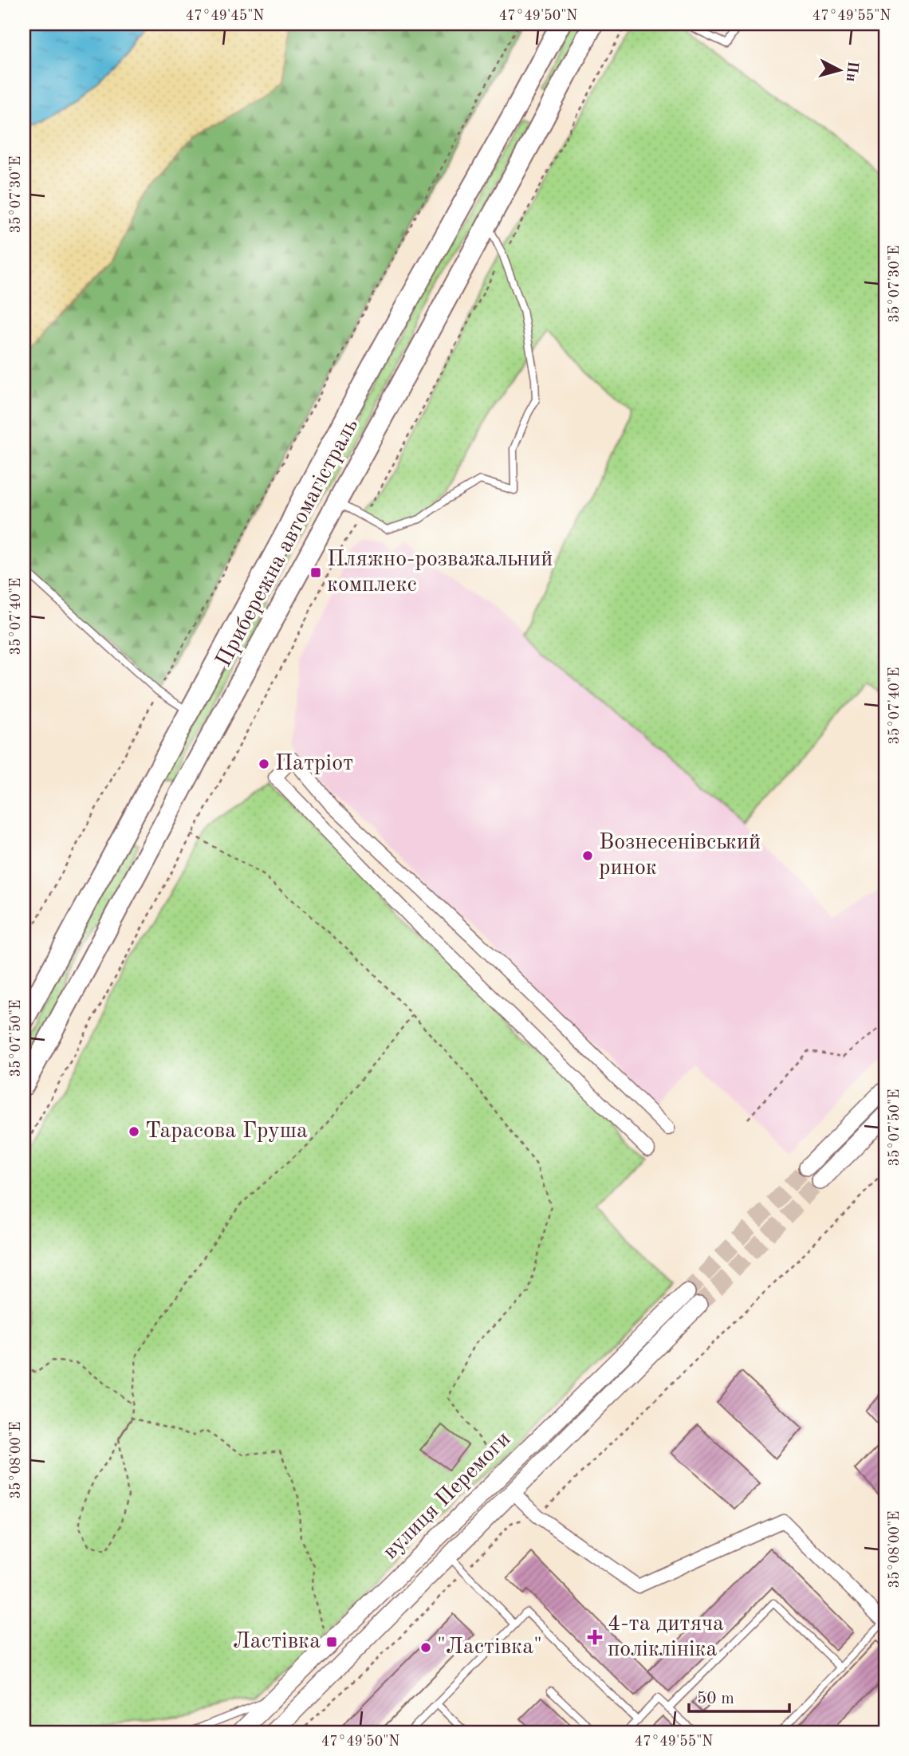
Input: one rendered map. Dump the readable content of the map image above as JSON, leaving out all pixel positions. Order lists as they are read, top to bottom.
{
  "streets": {
    "main road": ["Прибережна автомагістраль", "вулиця Перемоги"]
  },
  "places": {
    "transit": ["Пляжно-розважальний комплекс", "Ластівка"],
    "other": [
      "Патріот",
      "Вознесенівський ринок",
      "Тарасова Груша",
      "\"Ластівка\""
    ],
    "health": ["4-та дитяча поліклініка"]
  },
  "scale_bar": "50 m",
  "north": "right",
  "coordinates": [
    "47°49'45\"N",
    "47°49'50\"N",
    "47°49'55\"N",
    "35°07'30\"E",
    "35°07'40\"E",
    "35°07'50\"E",
    "35°08'00\"E"
  ]
}
